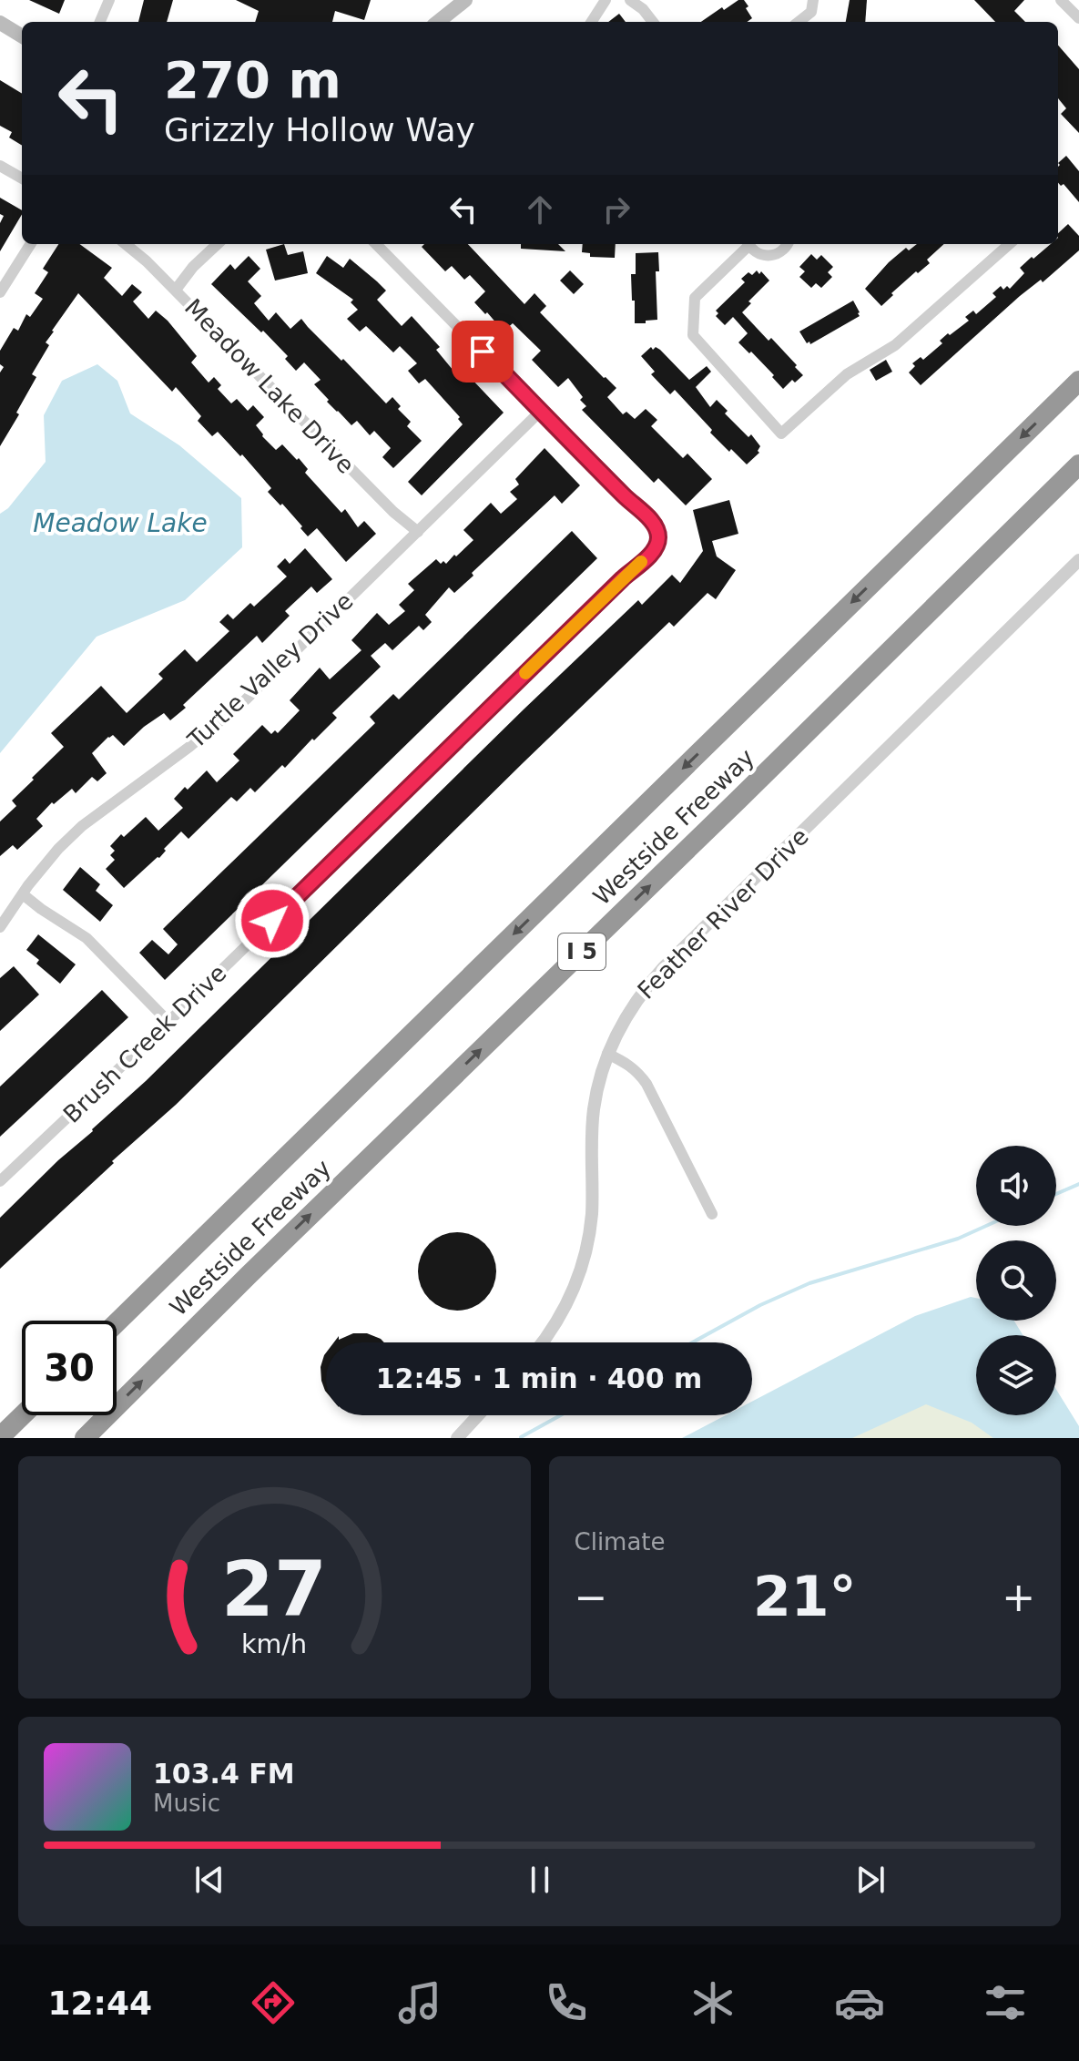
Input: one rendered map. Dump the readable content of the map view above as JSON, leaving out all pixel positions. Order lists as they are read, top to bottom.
{
  "streets": {
    "highway": ["Westside Freeway", "I 5"],
    "street": [
      "Meadow Lake Drive",
      "Turtle Valley Drive",
      "Feather River Drive",
      "Brush Creek Drive"
    ]
  },
  "crossings": [
    ["Meadow Lake Drive", "Turtle Valley Drive"],
    ["Turtle Valley Drive", "Brush Creek Drive"]
  ],
  "water": ["Meadow Lake"],
  "page": {
    "turn": ["270 m", "Grizzly Hollow Way"],
    "limit": "30",
    "trip": "12:45 · 1 min · 400 m",
    "tile": "Climate",
    "heat": ["−", "21°", "+"],
    "song": ["103.4 FM", "Music"],
    "tabs": "12:44",
    "gauge": ["27", "km/h"]
  }
}
